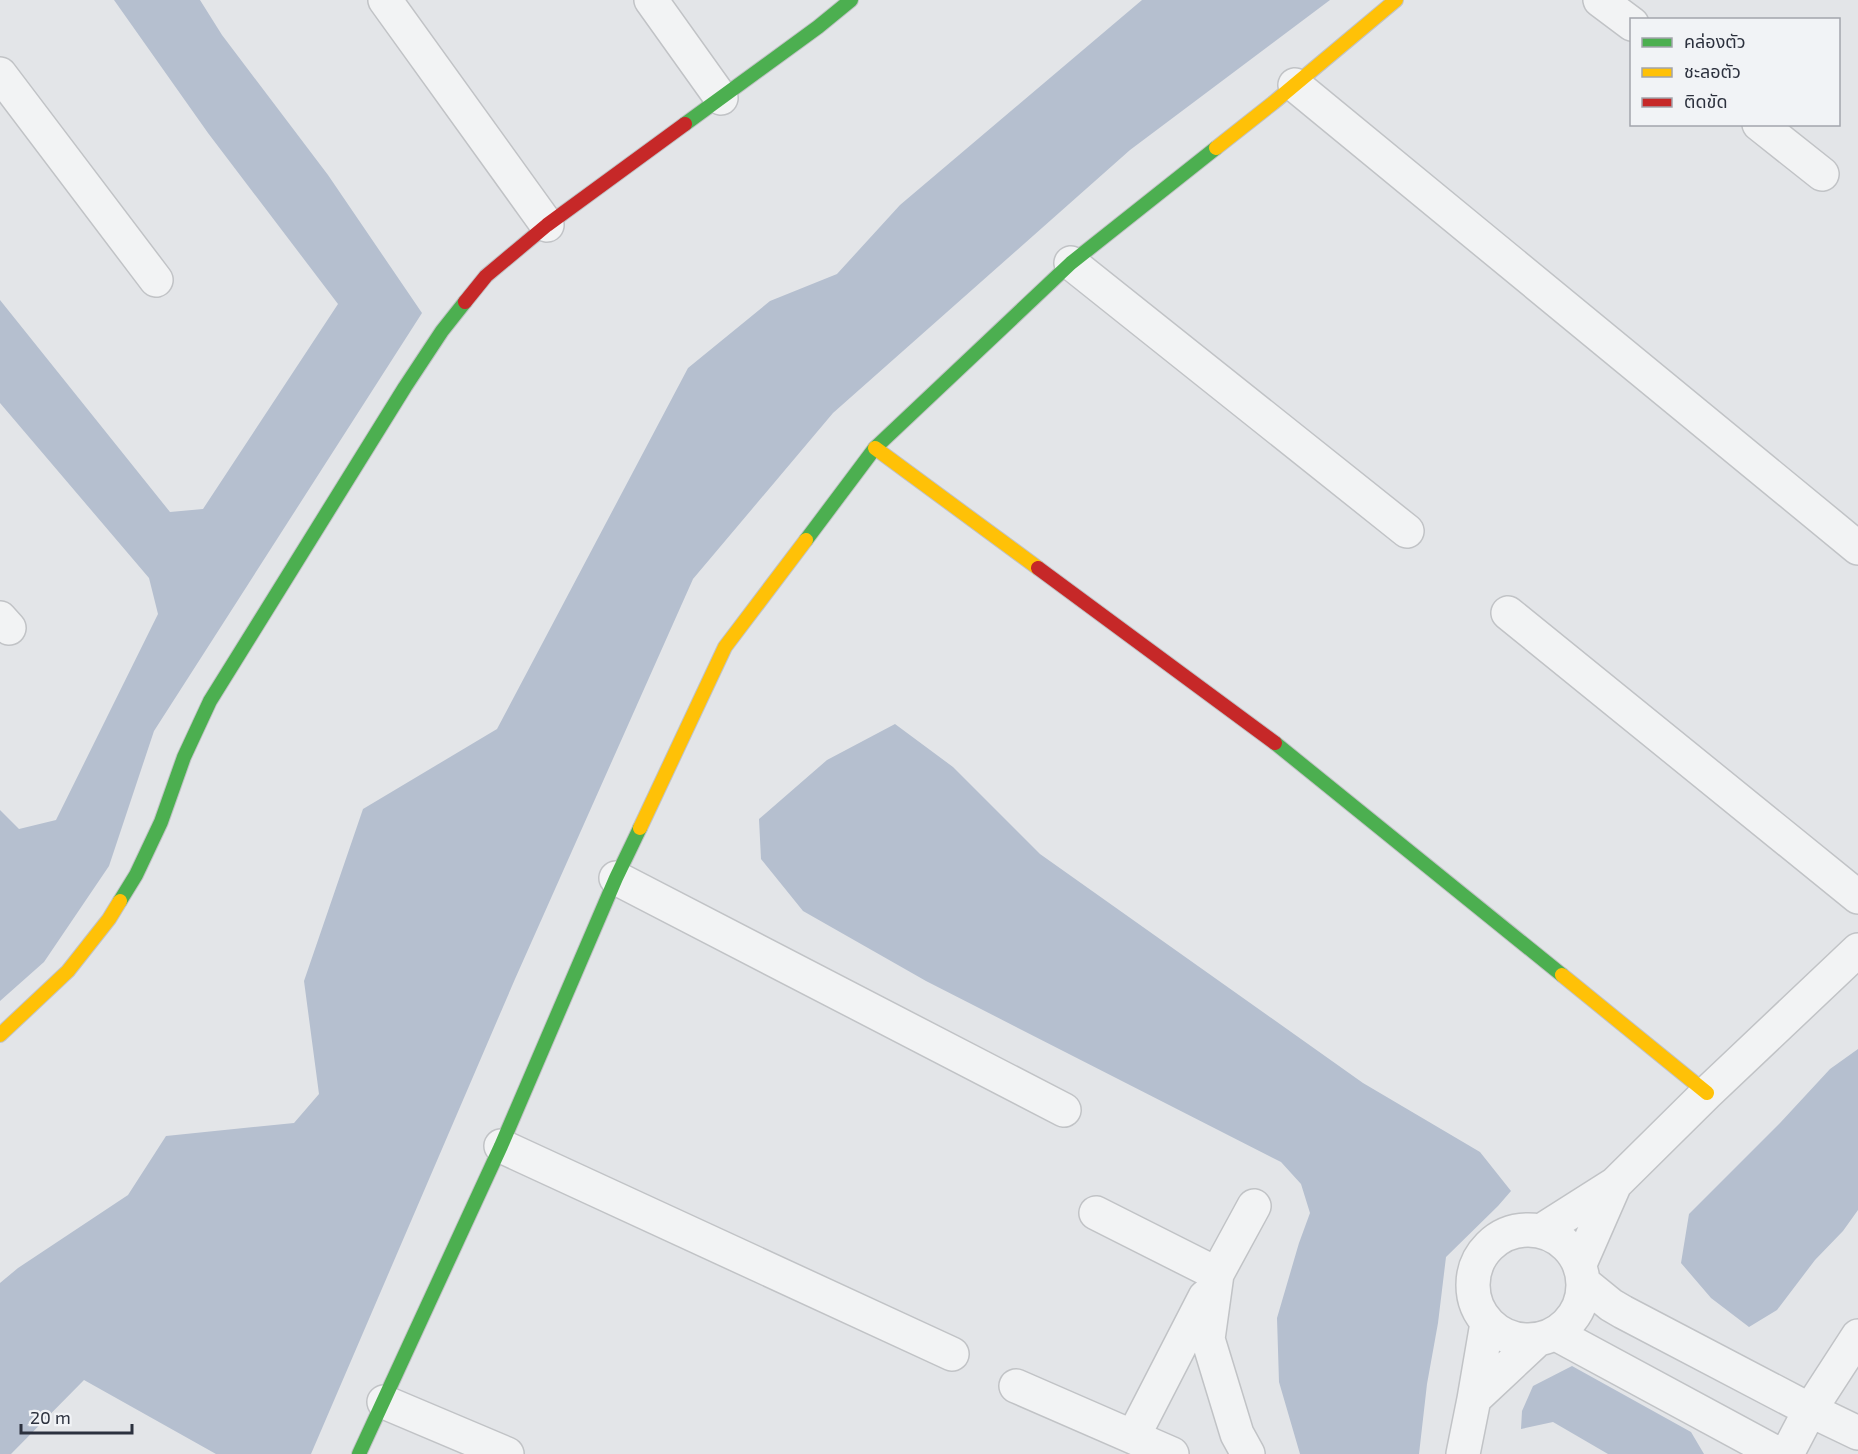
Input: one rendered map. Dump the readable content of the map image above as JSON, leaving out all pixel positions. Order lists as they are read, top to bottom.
{
  "legend": ["คล่องตัว", "ชะลอตัว", "ติดขัด"],
  "scale_bar": "20 m"
}
